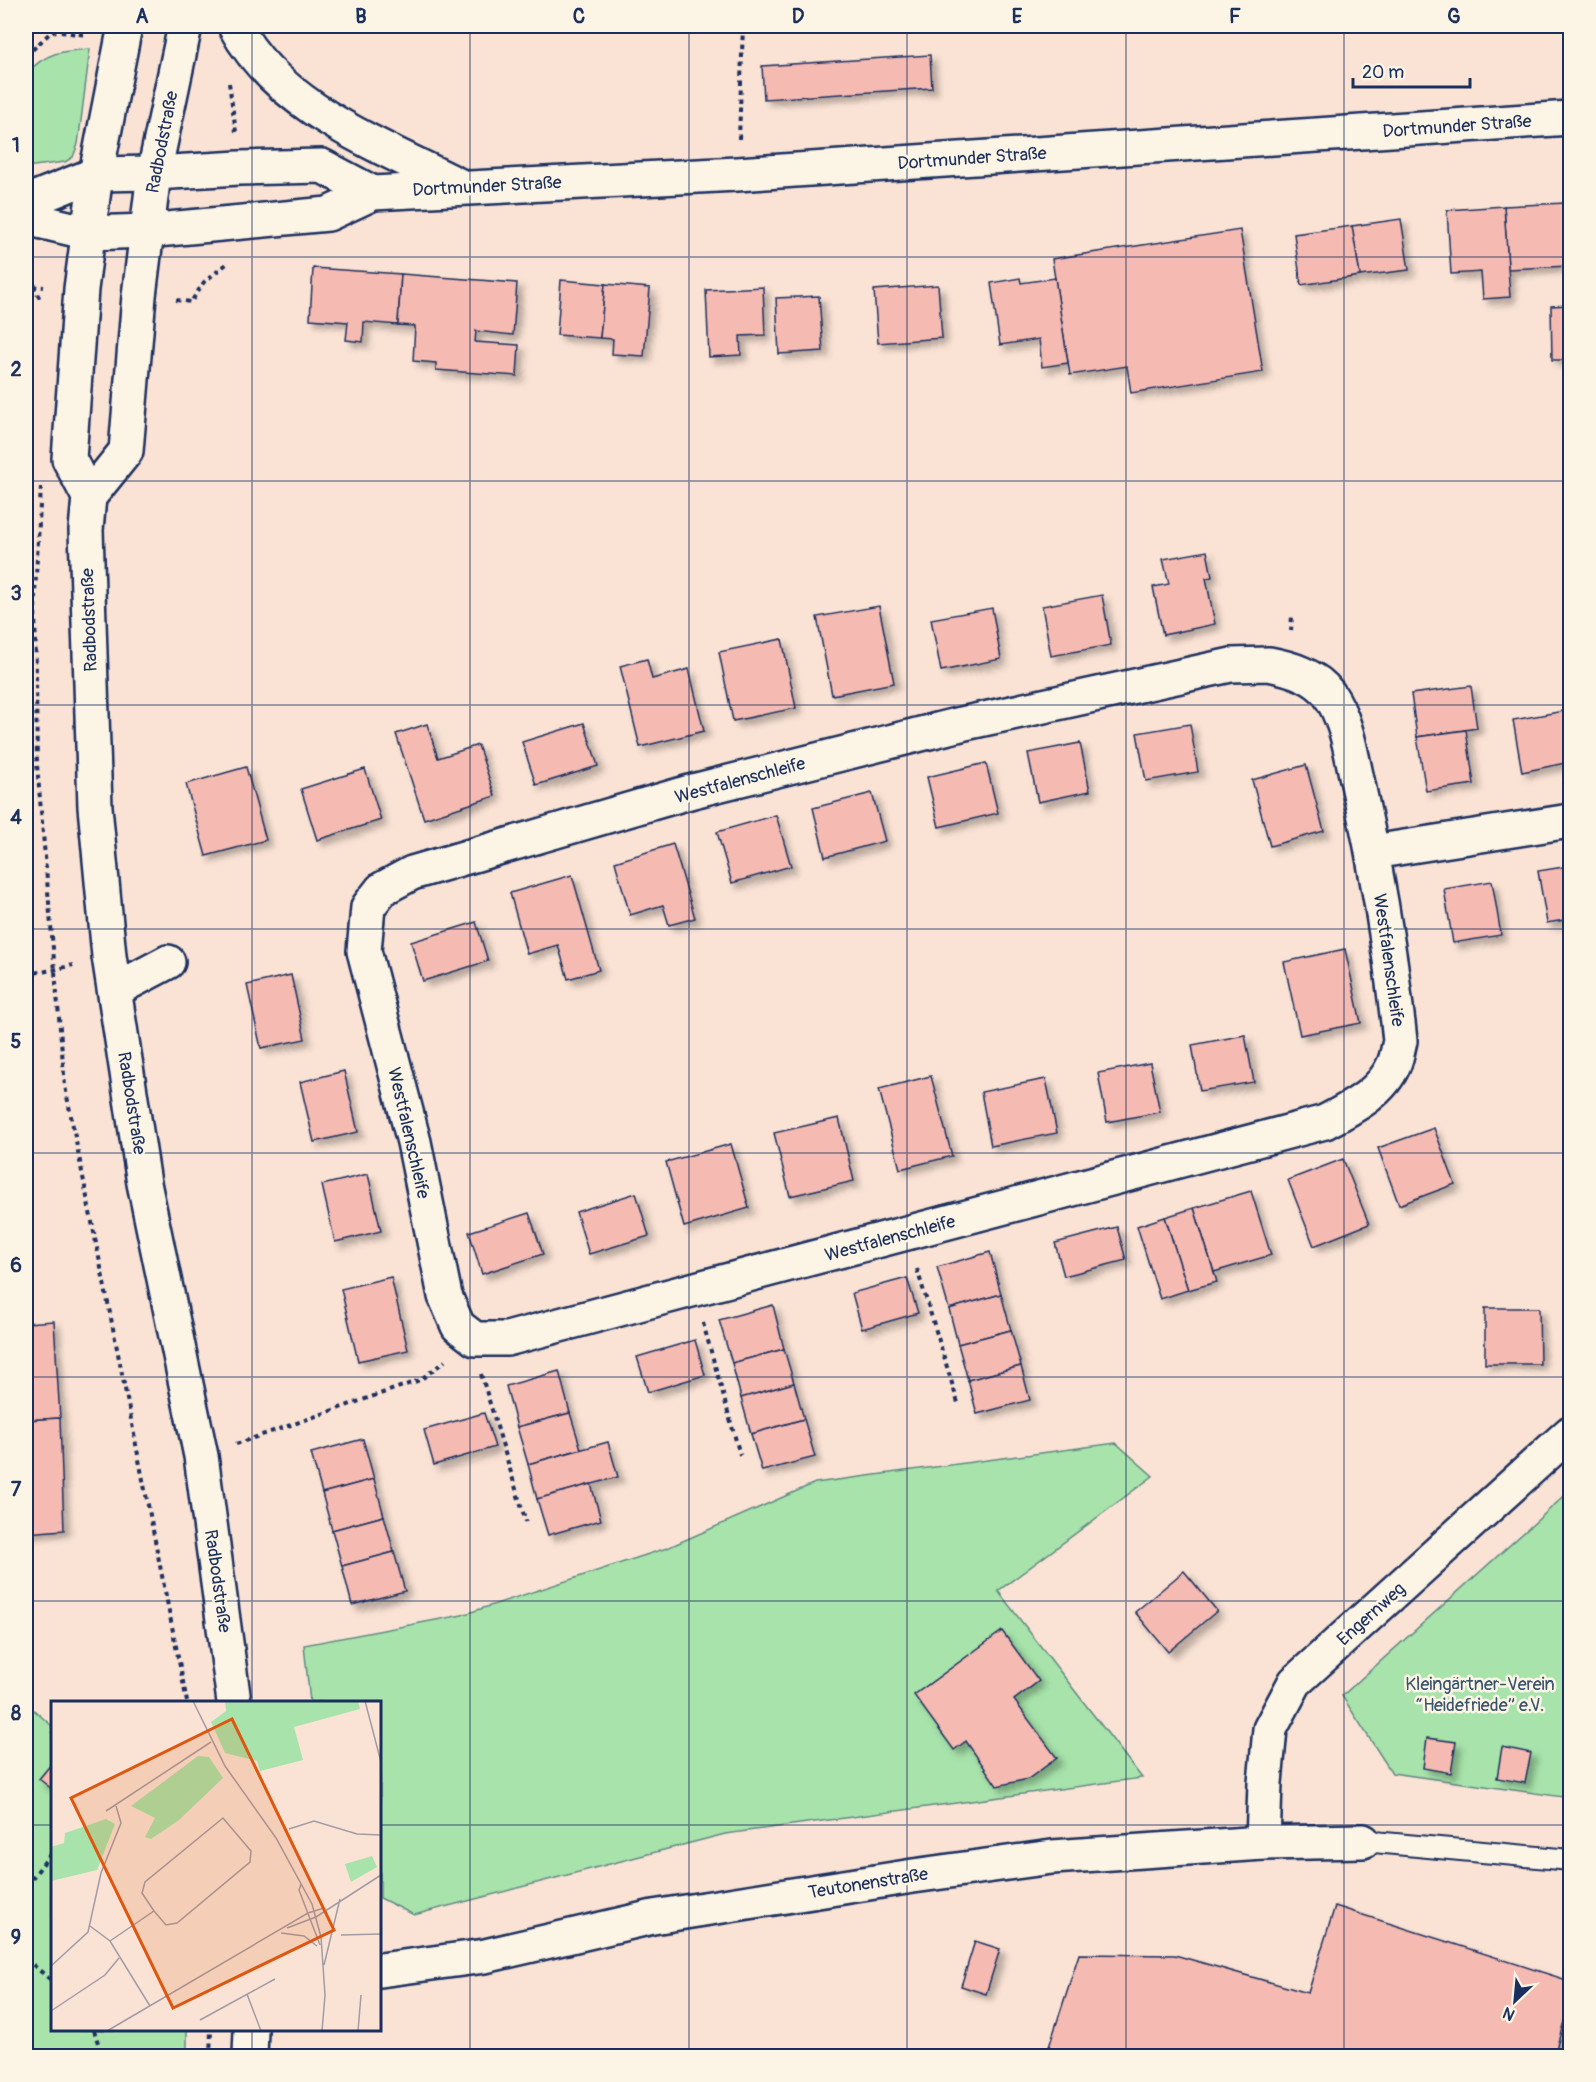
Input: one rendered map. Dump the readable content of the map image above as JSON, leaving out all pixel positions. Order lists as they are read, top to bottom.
{
  "streets": {
    "street": [
      "Dortmunder Straße",
      "Radbodstraße",
      "Westfalenschleife",
      "Engernweg",
      "Teutonenstraße"
    ]
  },
  "crossings": [
    ["Dortmunder Straße", "Radbodstraße"],
    ["Engernweg", "Teutonenstraße"]
  ],
  "parks": ["Kleingärtner-Verein “Heidefriede” e.V."],
  "scale_bar": "20 m",
  "north": "bottom left",
  "grid": {
    "columns": [
      "A",
      "B",
      "C",
      "D",
      "E",
      "F",
      "G"
    ],
    "rows": [
      "1",
      "2",
      "3",
      "4",
      "5",
      "6",
      "7",
      "8",
      "9"
    ]
  }
}
